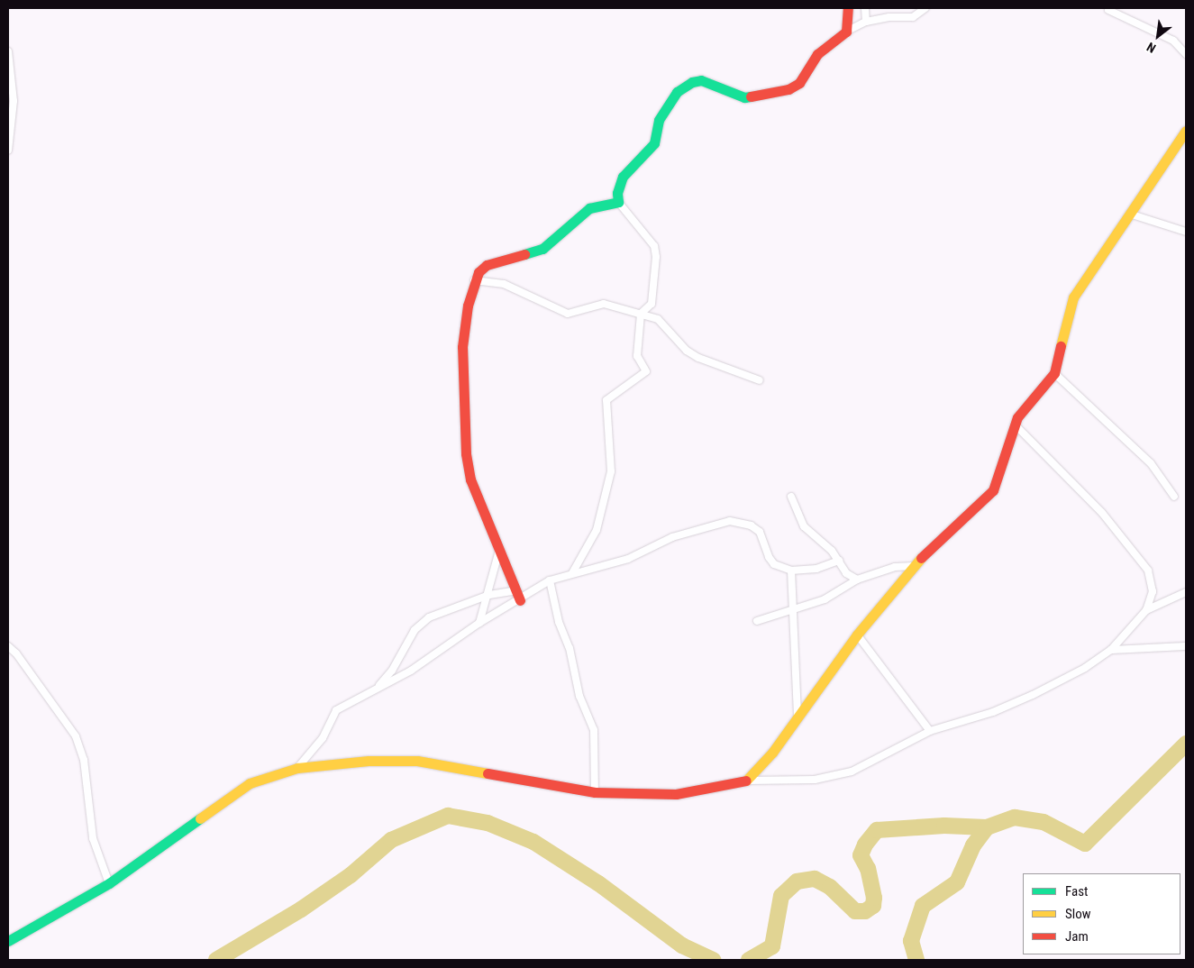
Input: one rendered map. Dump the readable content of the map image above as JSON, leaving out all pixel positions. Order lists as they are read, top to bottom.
{
  "legend": ["Fast", "Slow", "Jam"],
  "north": "bottom left"
}
